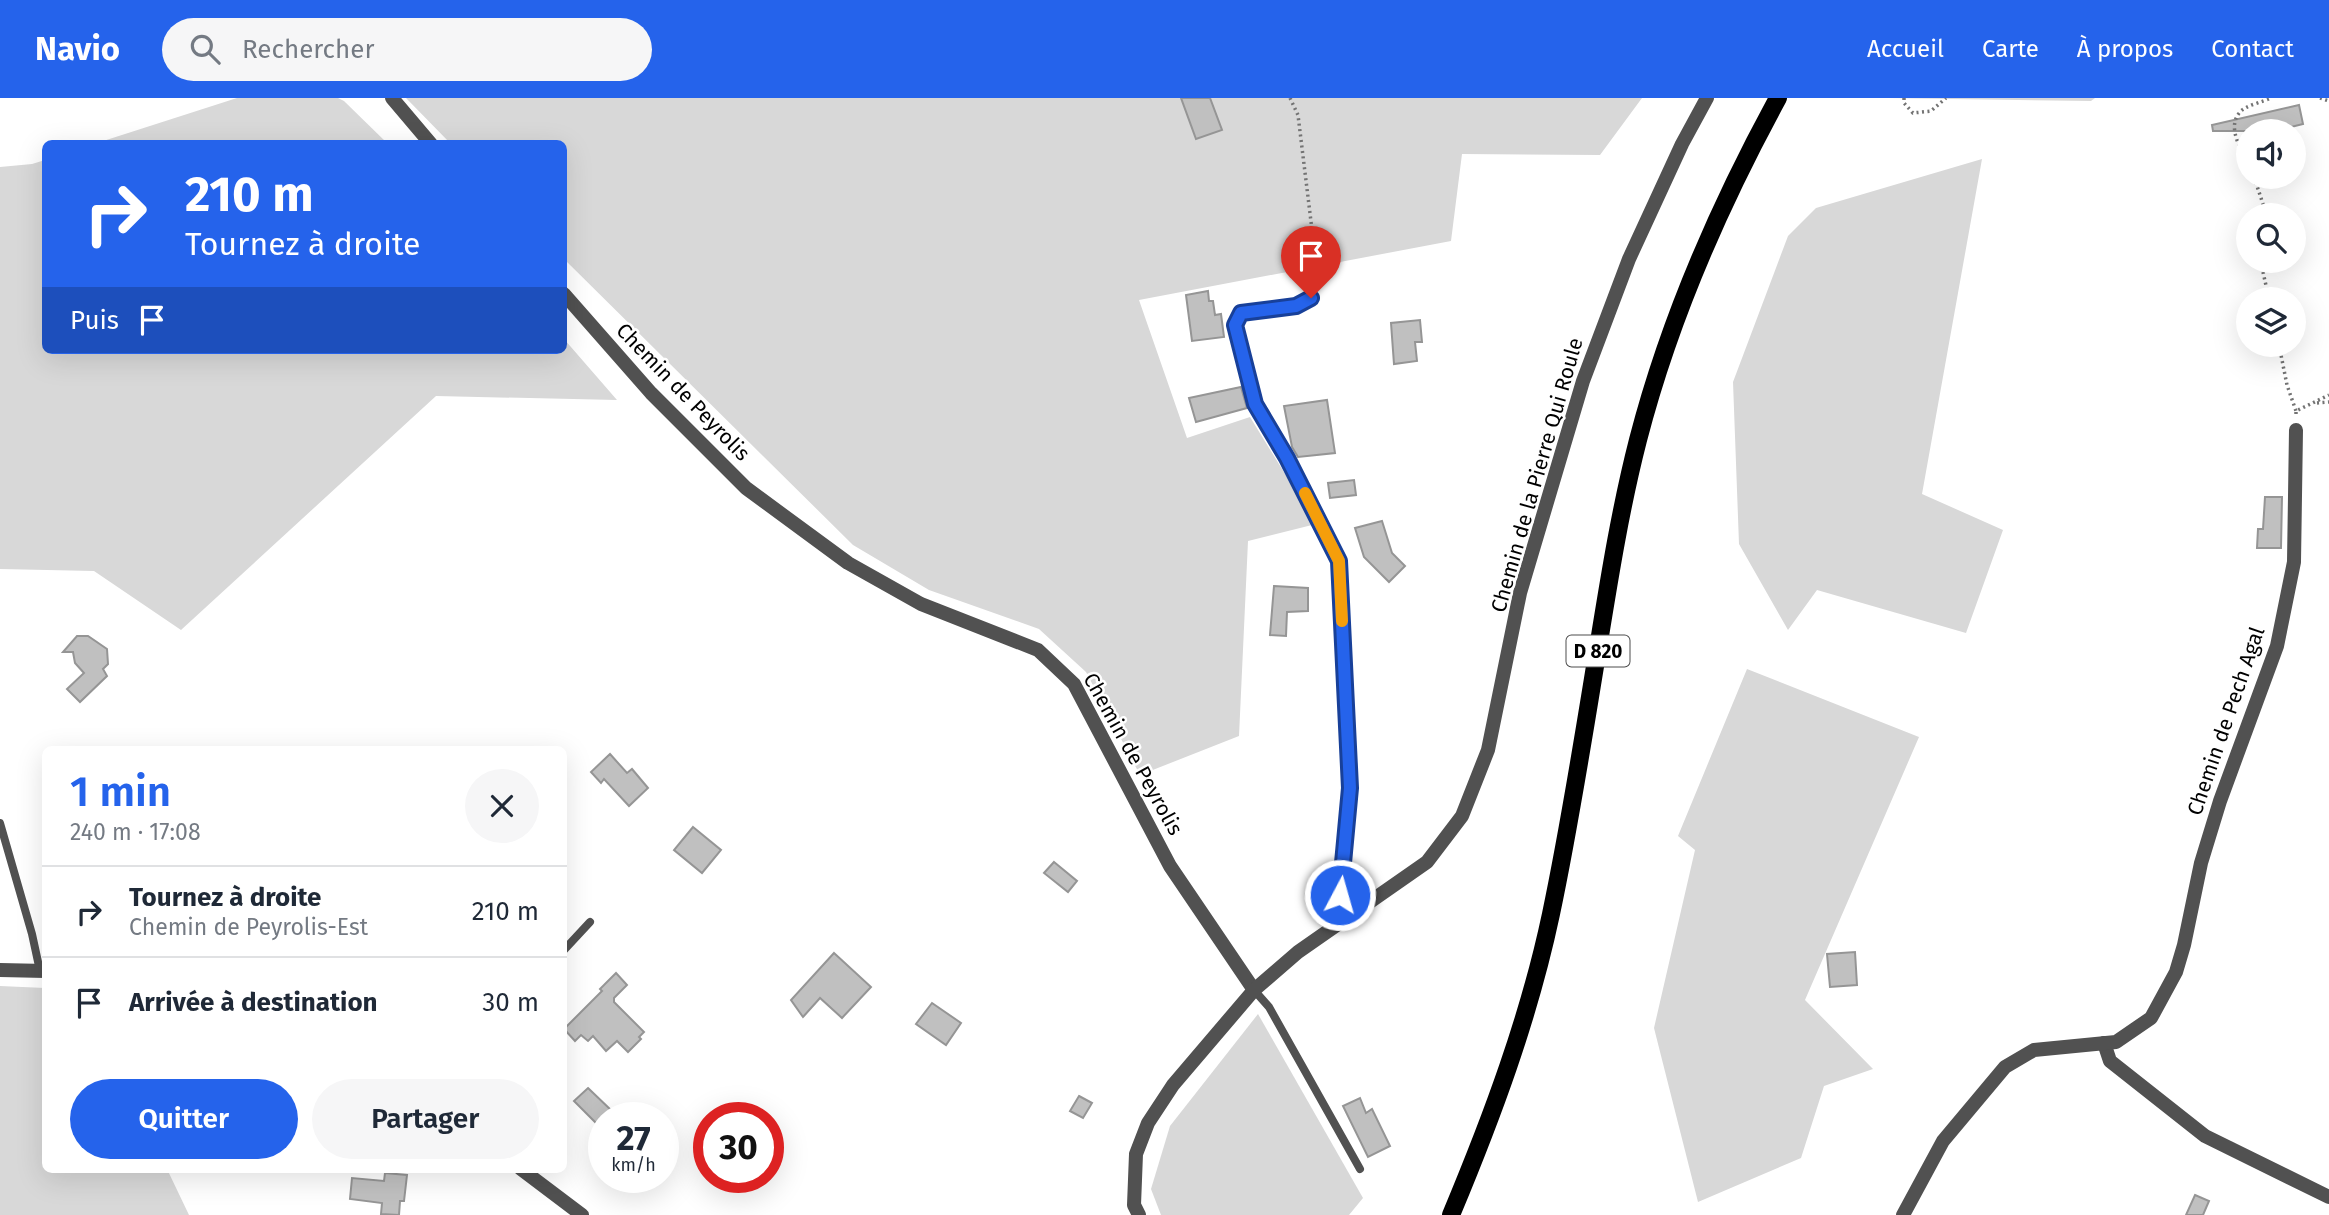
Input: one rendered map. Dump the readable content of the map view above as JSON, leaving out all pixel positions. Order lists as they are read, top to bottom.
{
  "streets": {
    "main road": ["D 820"],
    "street": ["Chemin de Peyrolis", "Chemin de la Pierre Qui Roule", "Chemin de Pech Agal"]
  },
  "crossings": [
    ["Chemin de Peyrolis", "Chemin de la Pierre Qui Roule"]
  ],
  "page": {
    "header": "Navio",
    "search": "Rechercher",
    "nav": [
      "Accueil",
      "Carte",
      "À propos",
      "Contact"
    ],
    "turn": ["210 m", "Tournez à droite"],
    "then": "Puis",
    "heading": ["1 min", "240 m · 17:08"],
    "list": [
      {
        "name": "Tournez à droite",
        "note": "Chemin de Peyrolis-Est",
        "value": "210 m"
      },
      {
        "name": "Arrivée à destination",
        "value": "30 m"
      }
    ],
    "buttons": ["Quitter", "Partager"],
    "speed": "27 km/h",
    "limit": "30"
  }
}
